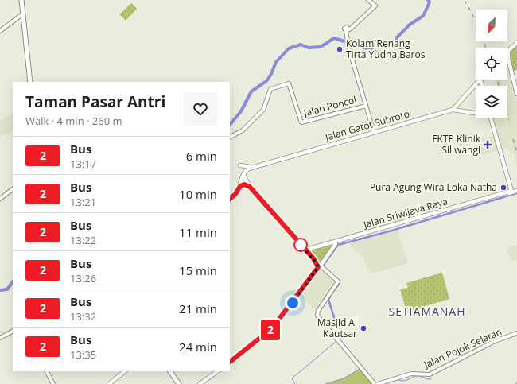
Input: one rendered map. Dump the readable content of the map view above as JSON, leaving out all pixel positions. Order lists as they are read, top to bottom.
{
  "streets": {
    "main road": ["Jalan Gatot Subroto", "Jalan Sriwijaya Raya"],
    "street": ["Jalan Poncol", "Jalan Pojok Selatan"]
  },
  "districts": ["SETIAMANAH"],
  "places": {
    "other": ["Kolam Renang Tirta Yudha Baros", "Pura Agung Wira Loka Natha", "Masjid Al Kautsar"],
    "health": ["FKTP Klinik Siliwangi"]
  },
  "lines": ["bus line 2"],
  "north": "bottom left",
  "page": {
    "on_map": "2",
    "heading": ["Taman Pasar Antri", "Walk · 4 min · 260 m"],
    "list": [
      {
        "mark": "2",
        "name": "Bus",
        "note": "13:17",
        "value": "6 min"
      },
      {
        "mark": "2",
        "name": "Bus",
        "note": "13:21",
        "value": "10 min"
      },
      {
        "mark": "2",
        "name": "Bus",
        "note": "13:22",
        "value": "11 min"
      },
      {
        "mark": "2",
        "name": "Bus",
        "note": "13:26",
        "value": "15 min"
      },
      {
        "mark": "2",
        "name": "Bus",
        "note": "13:32",
        "value": "21 min"
      },
      {
        "mark": "2",
        "name": "Bus",
        "note": "13:35",
        "value": "24 min"
      }
    ]
  }
}
